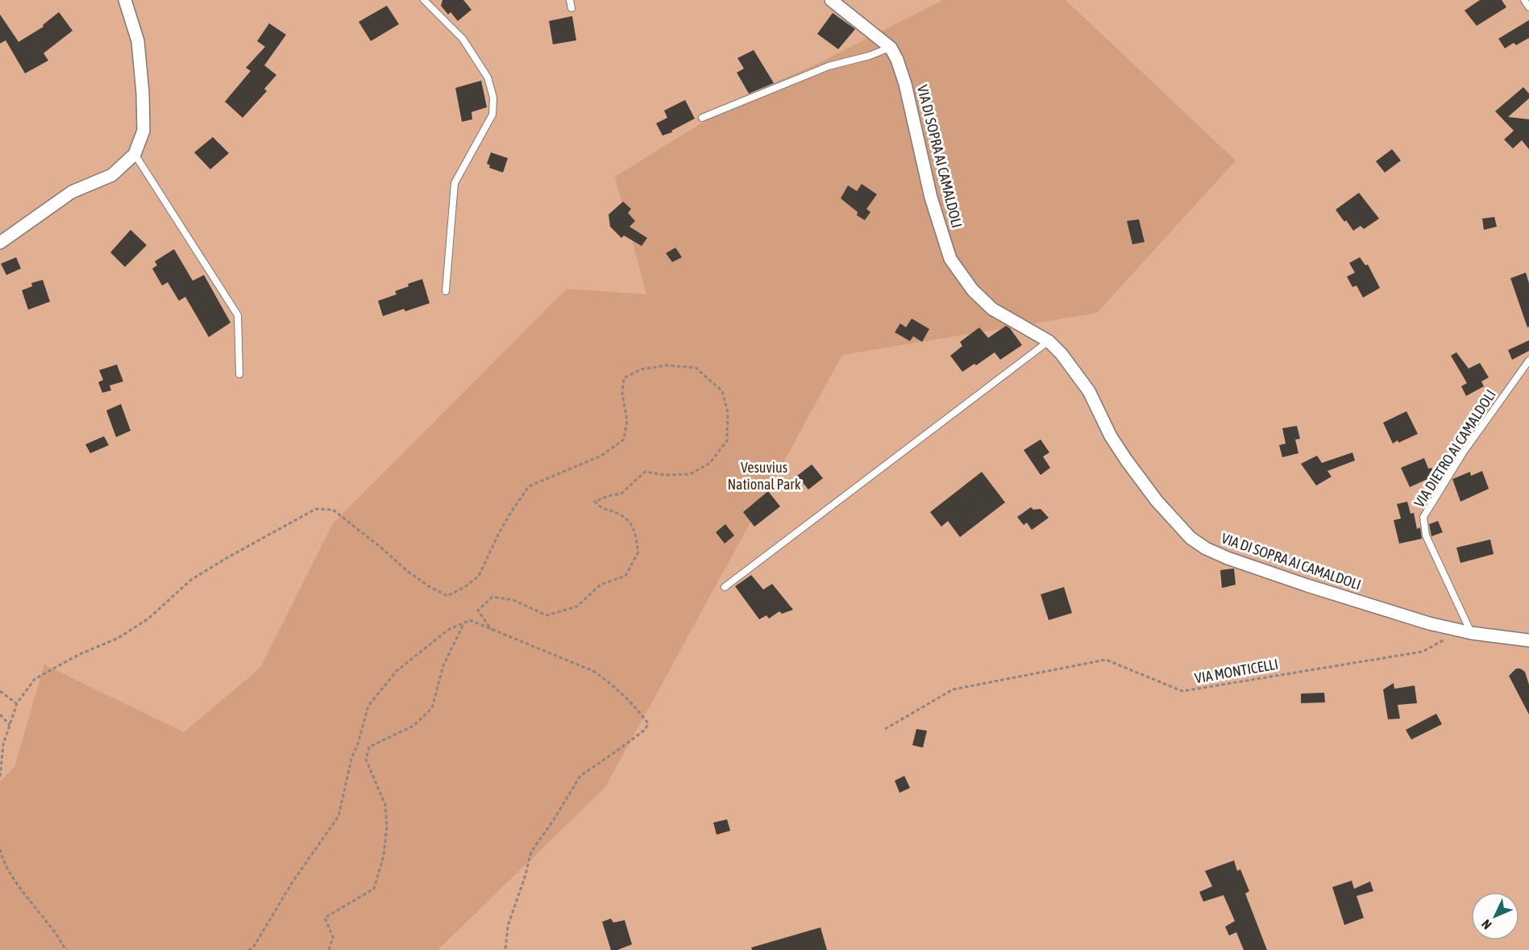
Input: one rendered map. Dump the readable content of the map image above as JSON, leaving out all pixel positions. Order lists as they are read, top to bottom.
{
  "streets": {
    "street": ["VIA DI SOPRA AI CAMALDOLI"],
    "lane": ["VIA DIETRO AI CAMALDOLI"],
    "path": ["VIA MONTICELLI"]
  },
  "crossings": [
    ["VIA DI SOPRA AI CAMALDOLI", "VIA DIETRO AI CAMALDOLI"],
    ["VIA DI SOPRA AI CAMALDOLI", "VIA MONTICELLI"],
    ["VIA DIETRO AI CAMALDOLI", "VIA MONTICELLI"]
  ],
  "parks": ["Vesuvius National Park"],
  "north": "bottom left"
}
